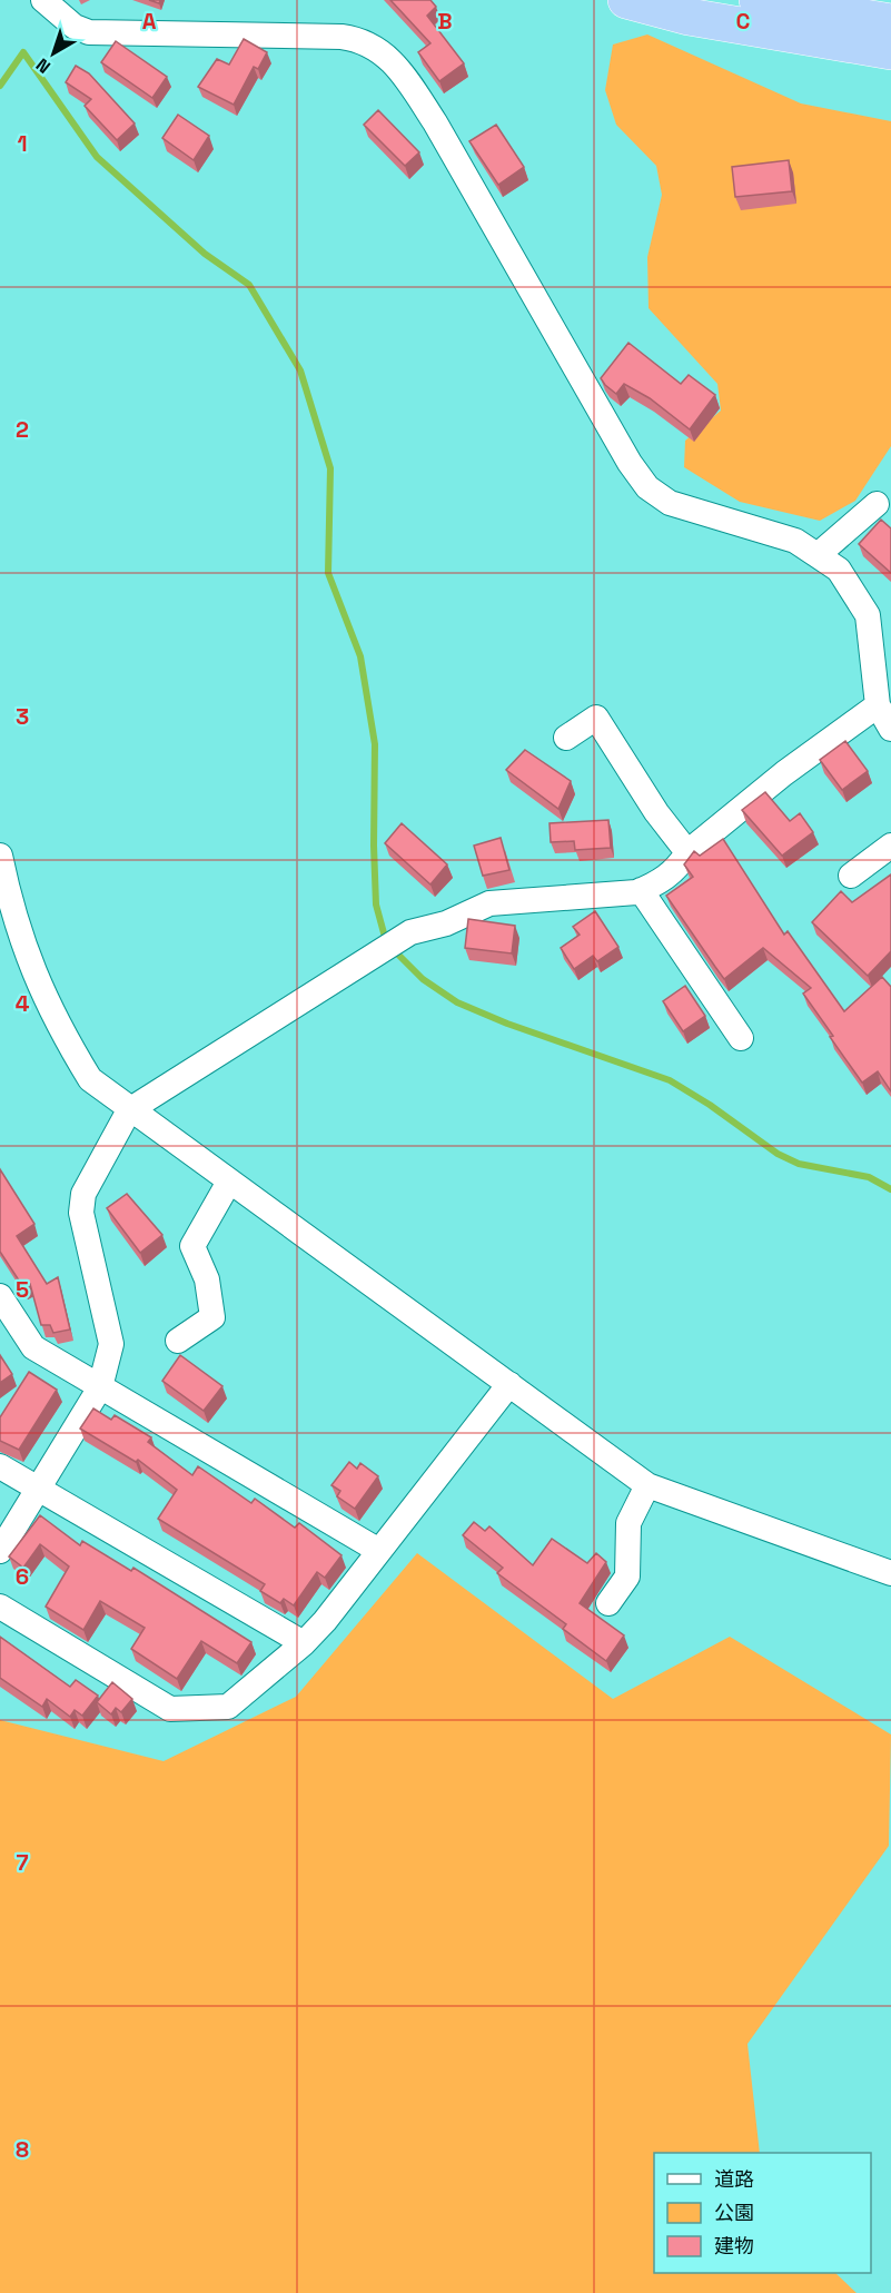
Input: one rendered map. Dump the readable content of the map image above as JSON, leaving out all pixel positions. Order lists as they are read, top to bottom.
{
  "legend": ["道路", "公園", "建物"],
  "north": "bottom left",
  "grid": {
    "columns": ["A", "B", "C"],
    "rows": [
      "1",
      "2",
      "3",
      "4",
      "5",
      "6",
      "7",
      "8"
    ]
  }
}
